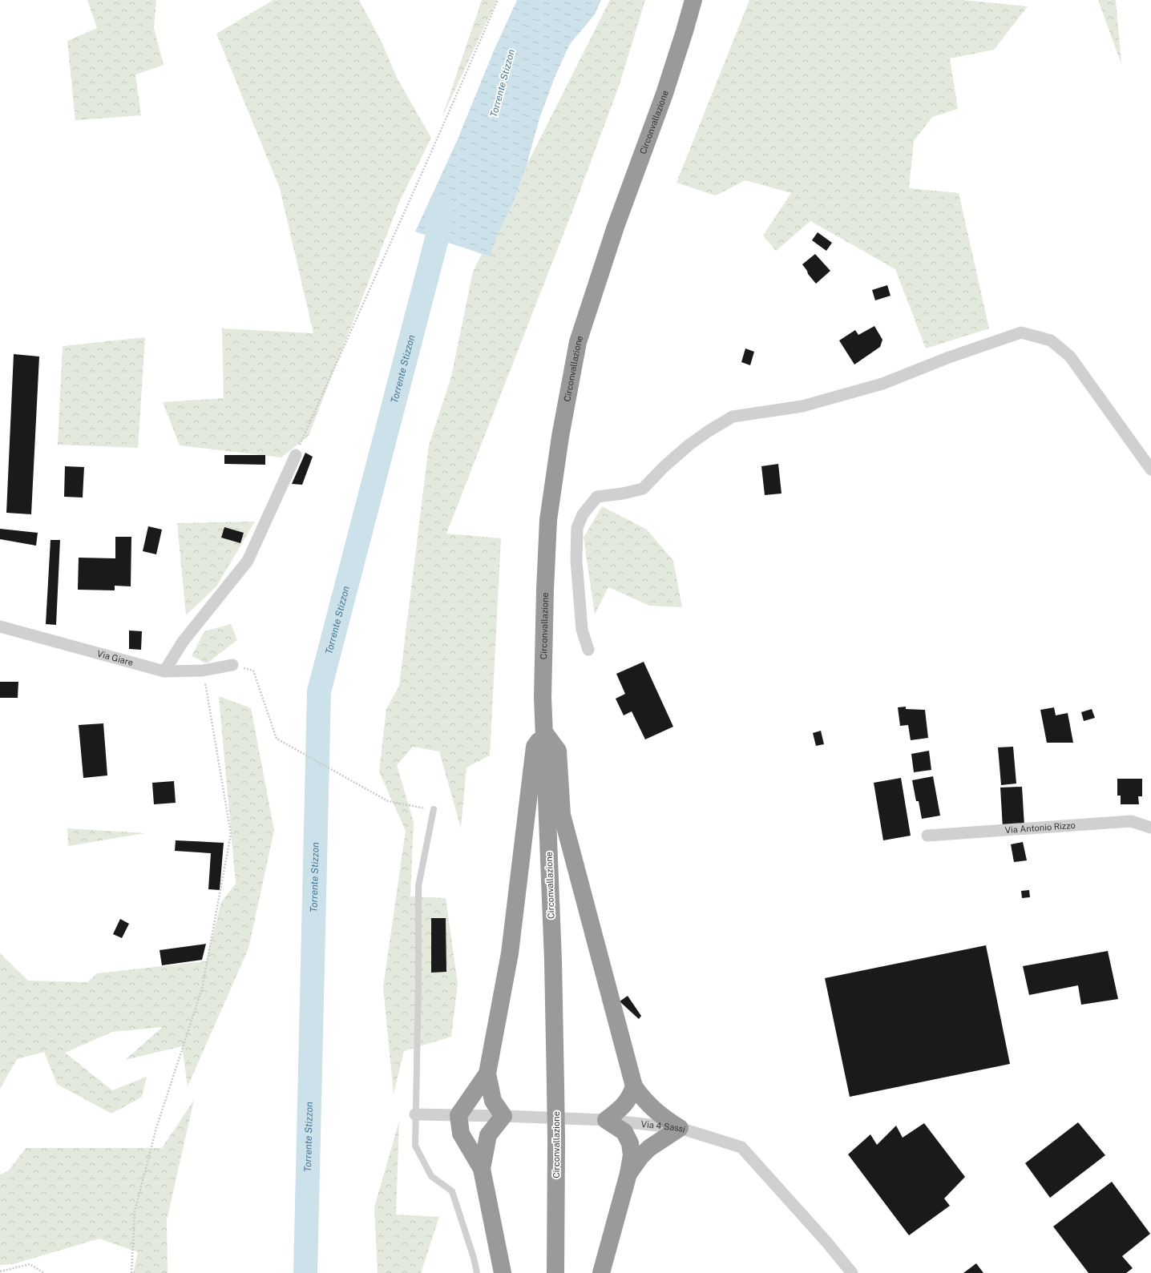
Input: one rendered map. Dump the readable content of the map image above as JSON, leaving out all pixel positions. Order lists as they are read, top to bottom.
{
  "streets": {
    "highway": ["Circonvallazione"],
    "street": ["Via Giare", "Via Antonio Rizzo", "Via 4 Sassi"]
  },
  "water": ["Torrente Stizzon"]
}
